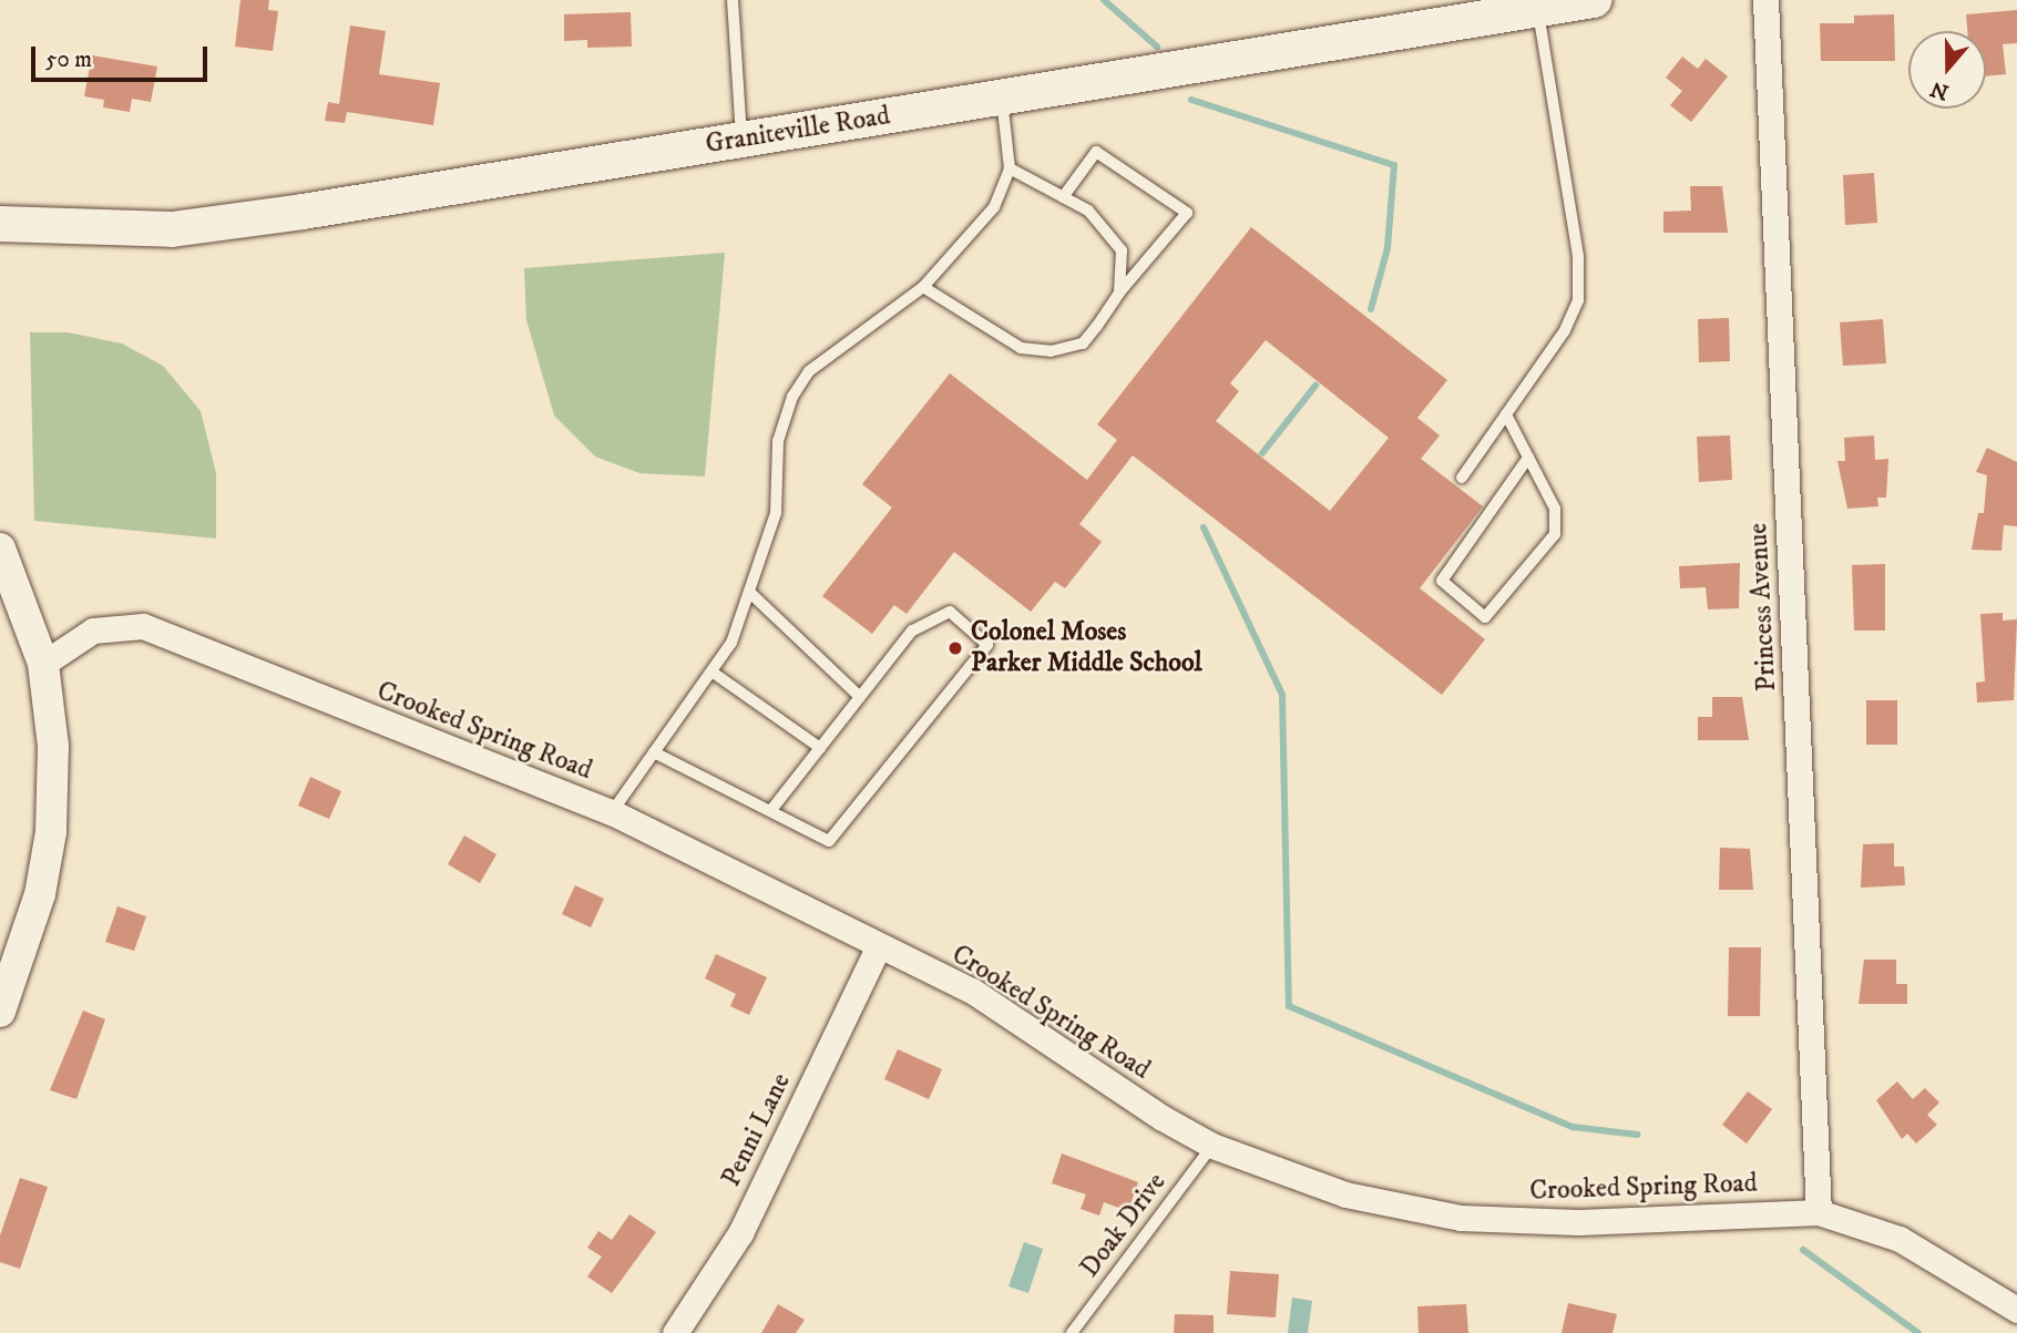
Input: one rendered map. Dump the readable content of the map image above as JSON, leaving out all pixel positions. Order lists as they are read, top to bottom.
{
  "streets": {
    "main road": ["Graniteville Road"],
    "street": ["Princess Avenue", "Crooked Spring Road", "Penni Lane"],
    "lane": ["Doak Drive"]
  },
  "crossings": [
    ["Princess Avenue", "Crooked Spring Road"],
    ["Crooked Spring Road", "Penni Lane"],
    ["Crooked Spring Road", "Doak Drive"]
  ],
  "places": ["Colonel Moses Parker Middle School"],
  "scale_bar": "50 m",
  "north": "bottom"
}
